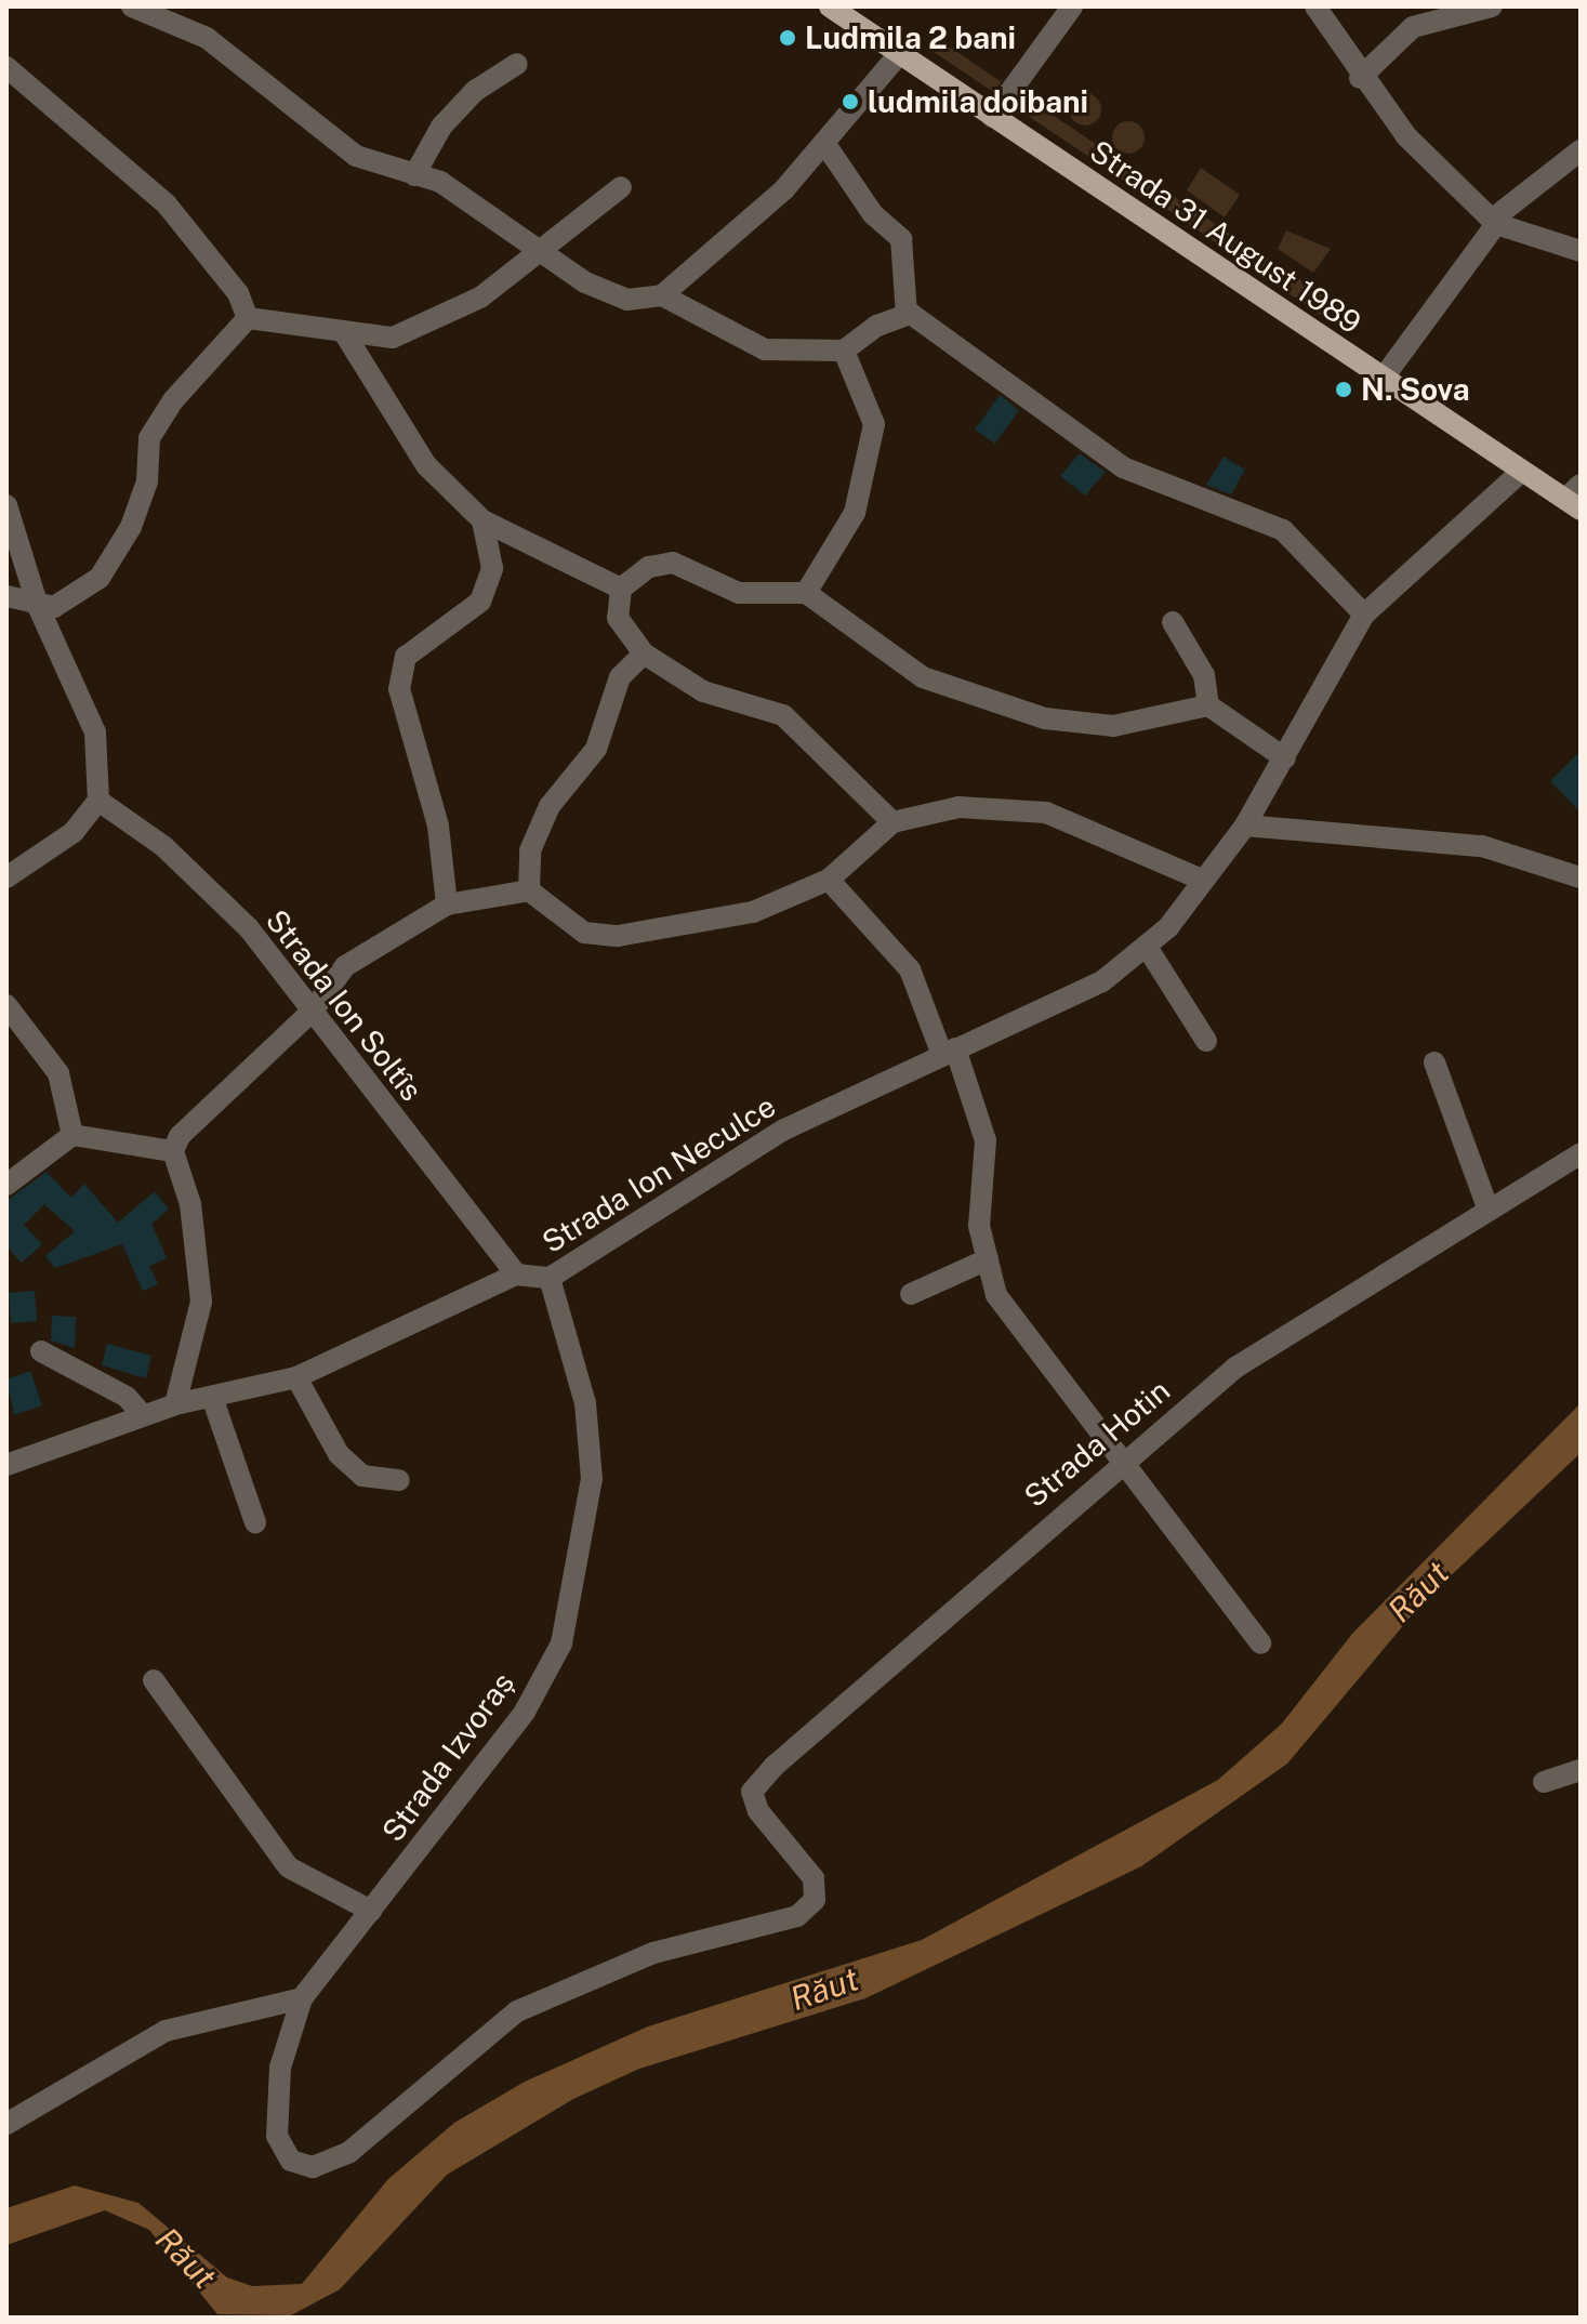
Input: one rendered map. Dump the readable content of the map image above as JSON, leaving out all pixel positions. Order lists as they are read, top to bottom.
{
  "streets": {
    "main road": ["Strada 31 August 1989"],
    "street": [
      "Strada Ion Soltîs",
      "Strada Ion Neculce",
      "Strada Hotin",
      "Strada Izvoraș"
    ]
  },
  "crossings": [
    ["Strada 31 August 1989", "Strada Ion Neculce"],
    ["Strada Ion Soltîs", "Strada Ion Neculce"],
    ["Strada Ion Neculce", "Strada Izvoraș"],
    ["Strada Hotin", "Strada Izvoraș"]
  ],
  "water": ["Răut"],
  "places": ["Ludmila 2 bani", "ludmila doibani", "N. Sova"]
}
